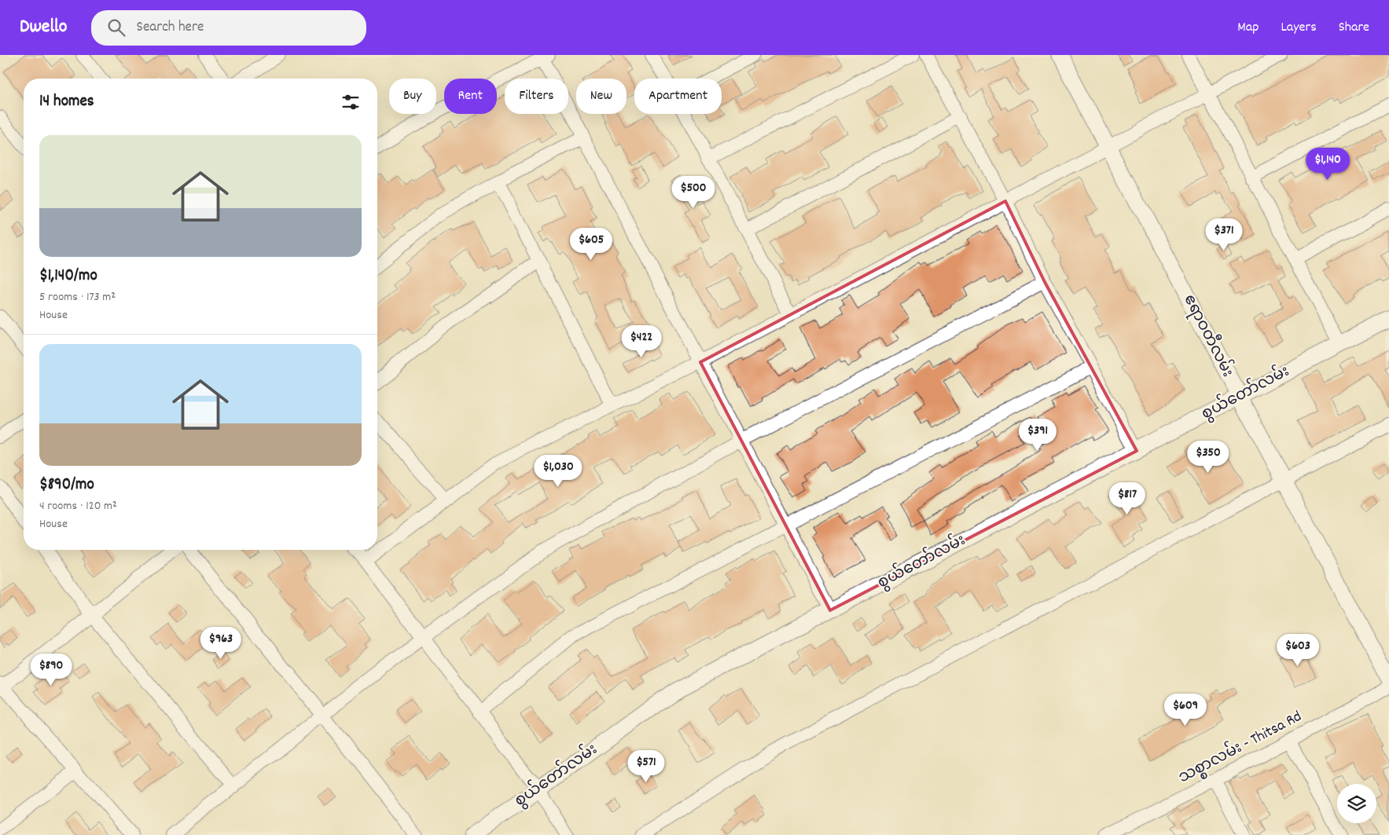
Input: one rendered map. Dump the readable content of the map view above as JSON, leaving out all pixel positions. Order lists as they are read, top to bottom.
{
  "streets": {
    "street": ["ဧရာဝတီလမ်း", "စွယ်တော်လမ်း", "သစ္စာလမ်း - Thitsa Rd"]
  },
  "crossings": [
    ["ဧရာဝတီလမ်း", "စွယ်တော်လမ်း"]
  ],
  "page": {
    "header": "Dwello",
    "search": "Search here",
    "nav": ["Map", "Layers", "Share"],
    "chip": [
      "Buy",
      "Rent",
      "Filters",
      "New",
      "Apartment"
    ],
    "heading": "14 homes",
    "list": [
      {
        "name": "$1,140/mo",
        "note": "5 rooms · 173 m² · House"
      },
      {
        "name": "$890/mo",
        "note": "4 rooms · 120 m² · House"
      }
    ],
    "price": [
      "$1,140",
      "$500",
      "$371",
      "$605",
      "$422",
      "$391",
      "$350",
      "$1,030",
      "$817",
      "$963",
      "$603",
      "$890",
      "$609",
      "$571"
    ]
  }
}
